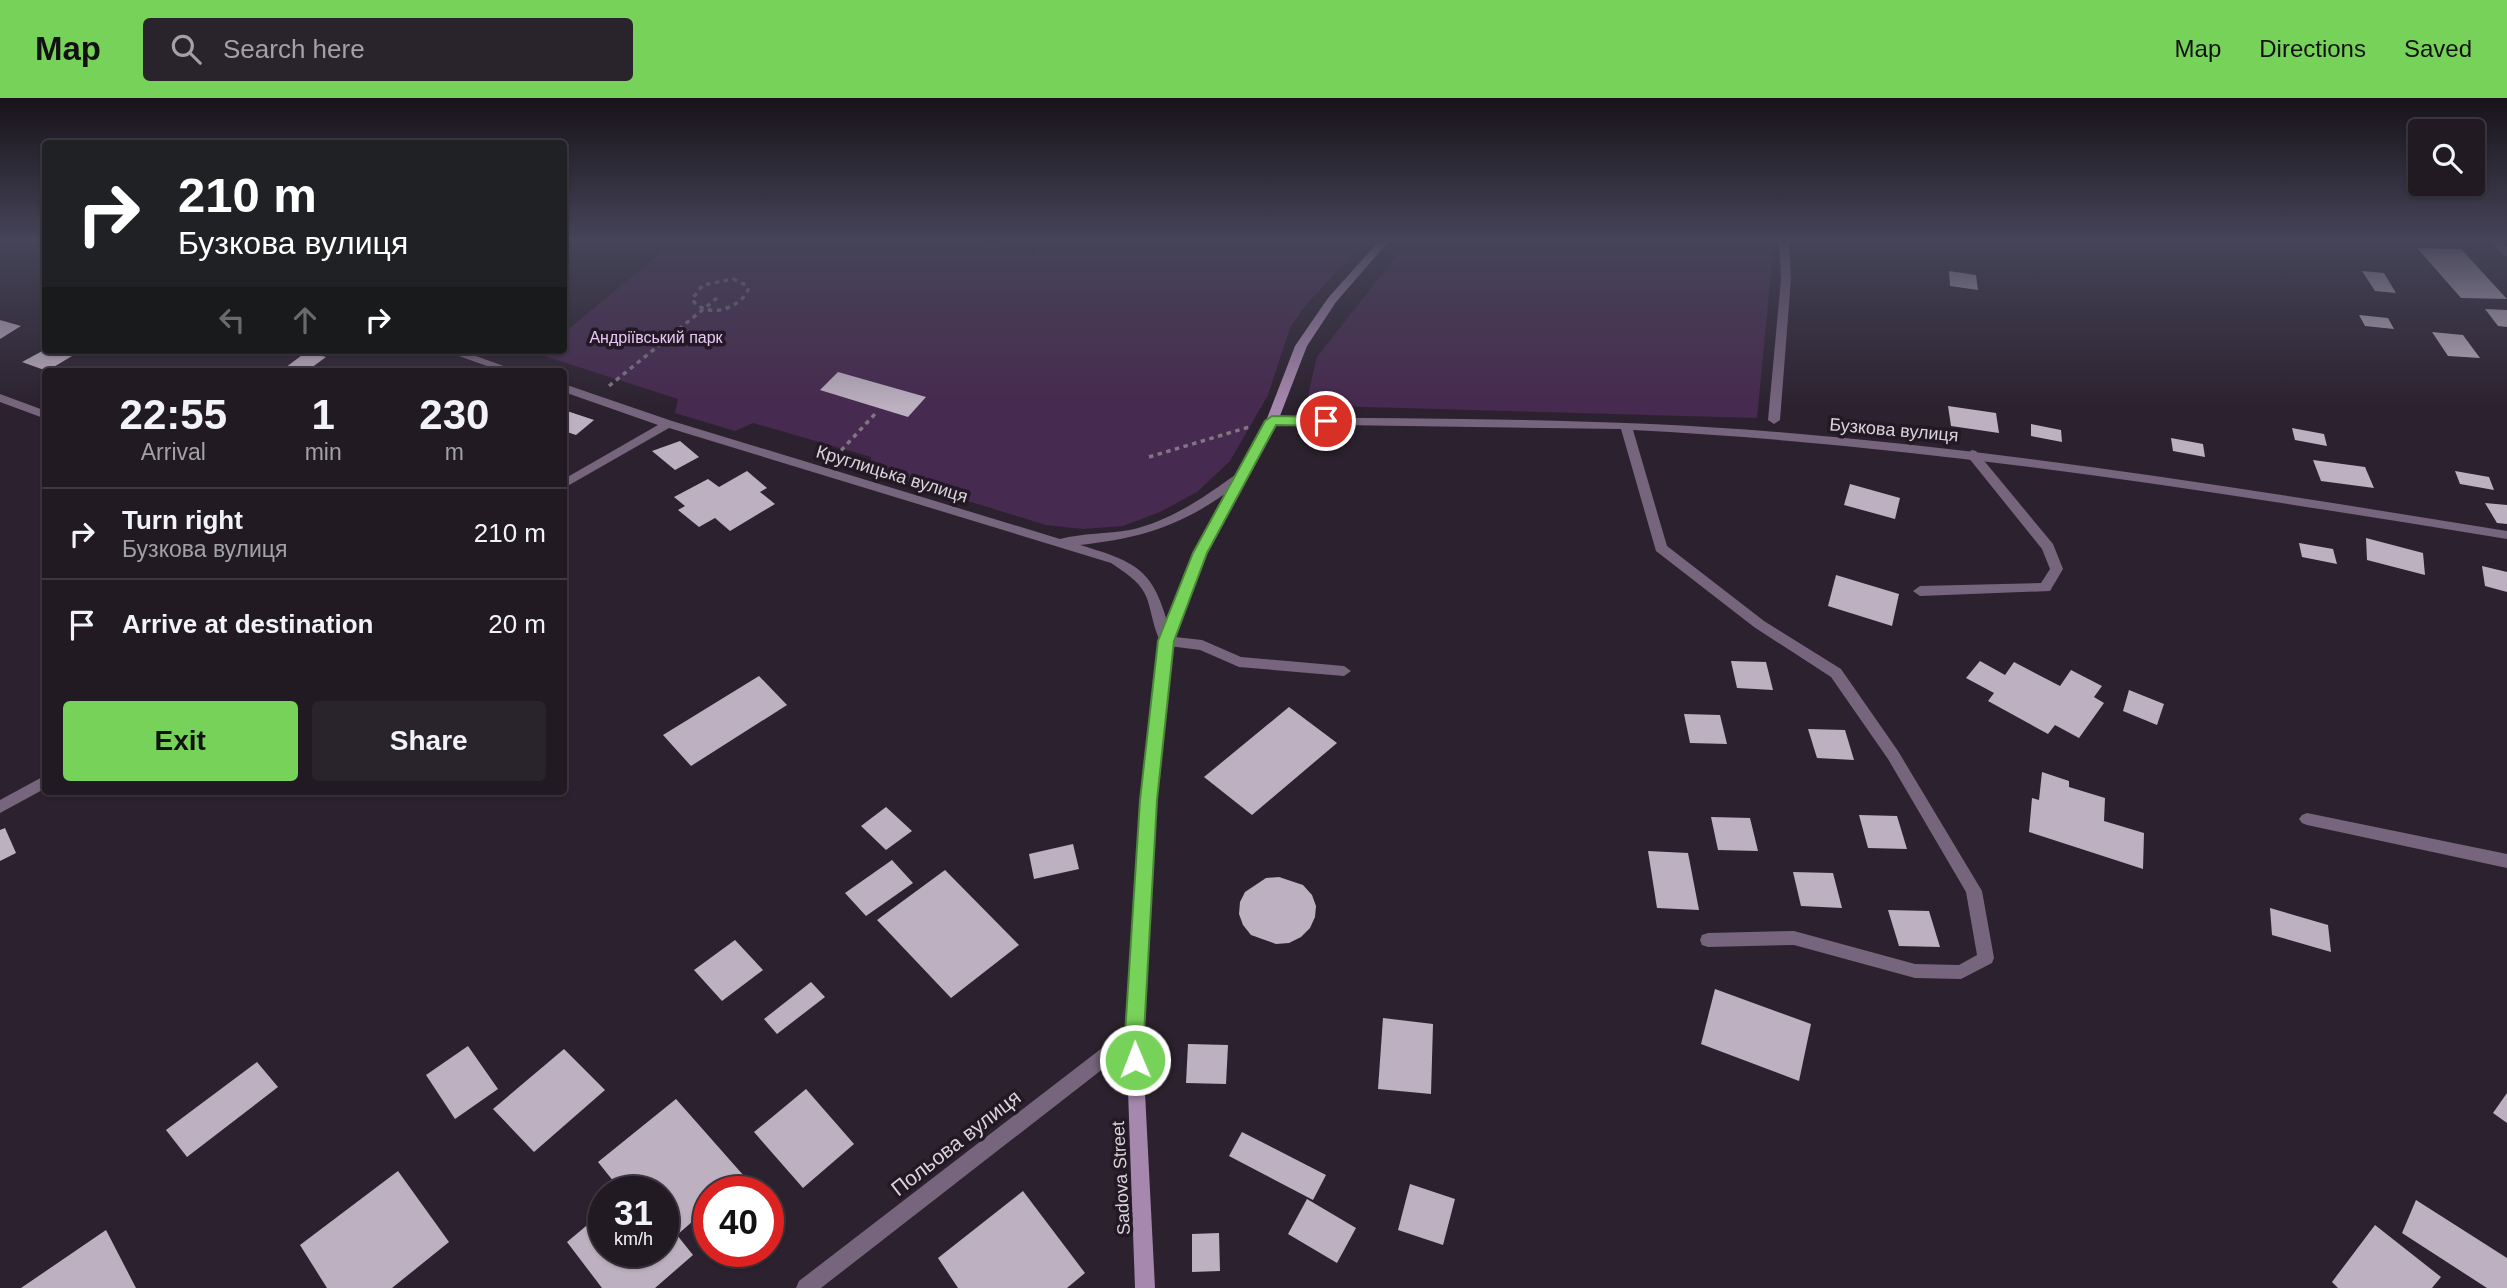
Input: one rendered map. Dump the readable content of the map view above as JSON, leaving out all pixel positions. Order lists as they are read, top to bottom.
{
  "streets": {
    "street": [
      "Бузкова вулиця",
      "Круглицька вулиця",
      "Польова вулиця",
      "Sadova Street"
    ]
  },
  "crossings": [
    ["Бузкова вулиця", "Sadova Street"],
    ["Круглицька вулиця", "Sadova Street"],
    ["Польова вулиця", "Sadova Street"]
  ],
  "parks": ["Андріївський парк"],
  "page": {
    "header": "Map",
    "search": "Search here",
    "nav": ["Map", "Directions", "Saved"],
    "turn": ["210 m", "Бузкова вулиця"],
    "eta": [
      "22:55",
      "Arrival",
      "1",
      "min",
      "230",
      "m"
    ],
    "list": [
      {
        "name": "Turn right",
        "note": "Бузкова вулиця",
        "value": "210 m"
      },
      {
        "name": "Arrive at destination",
        "value": "20 m"
      }
    ],
    "buttons": ["Exit", "Share"],
    "speed": "31 km/h",
    "limit": "40"
  }
}
